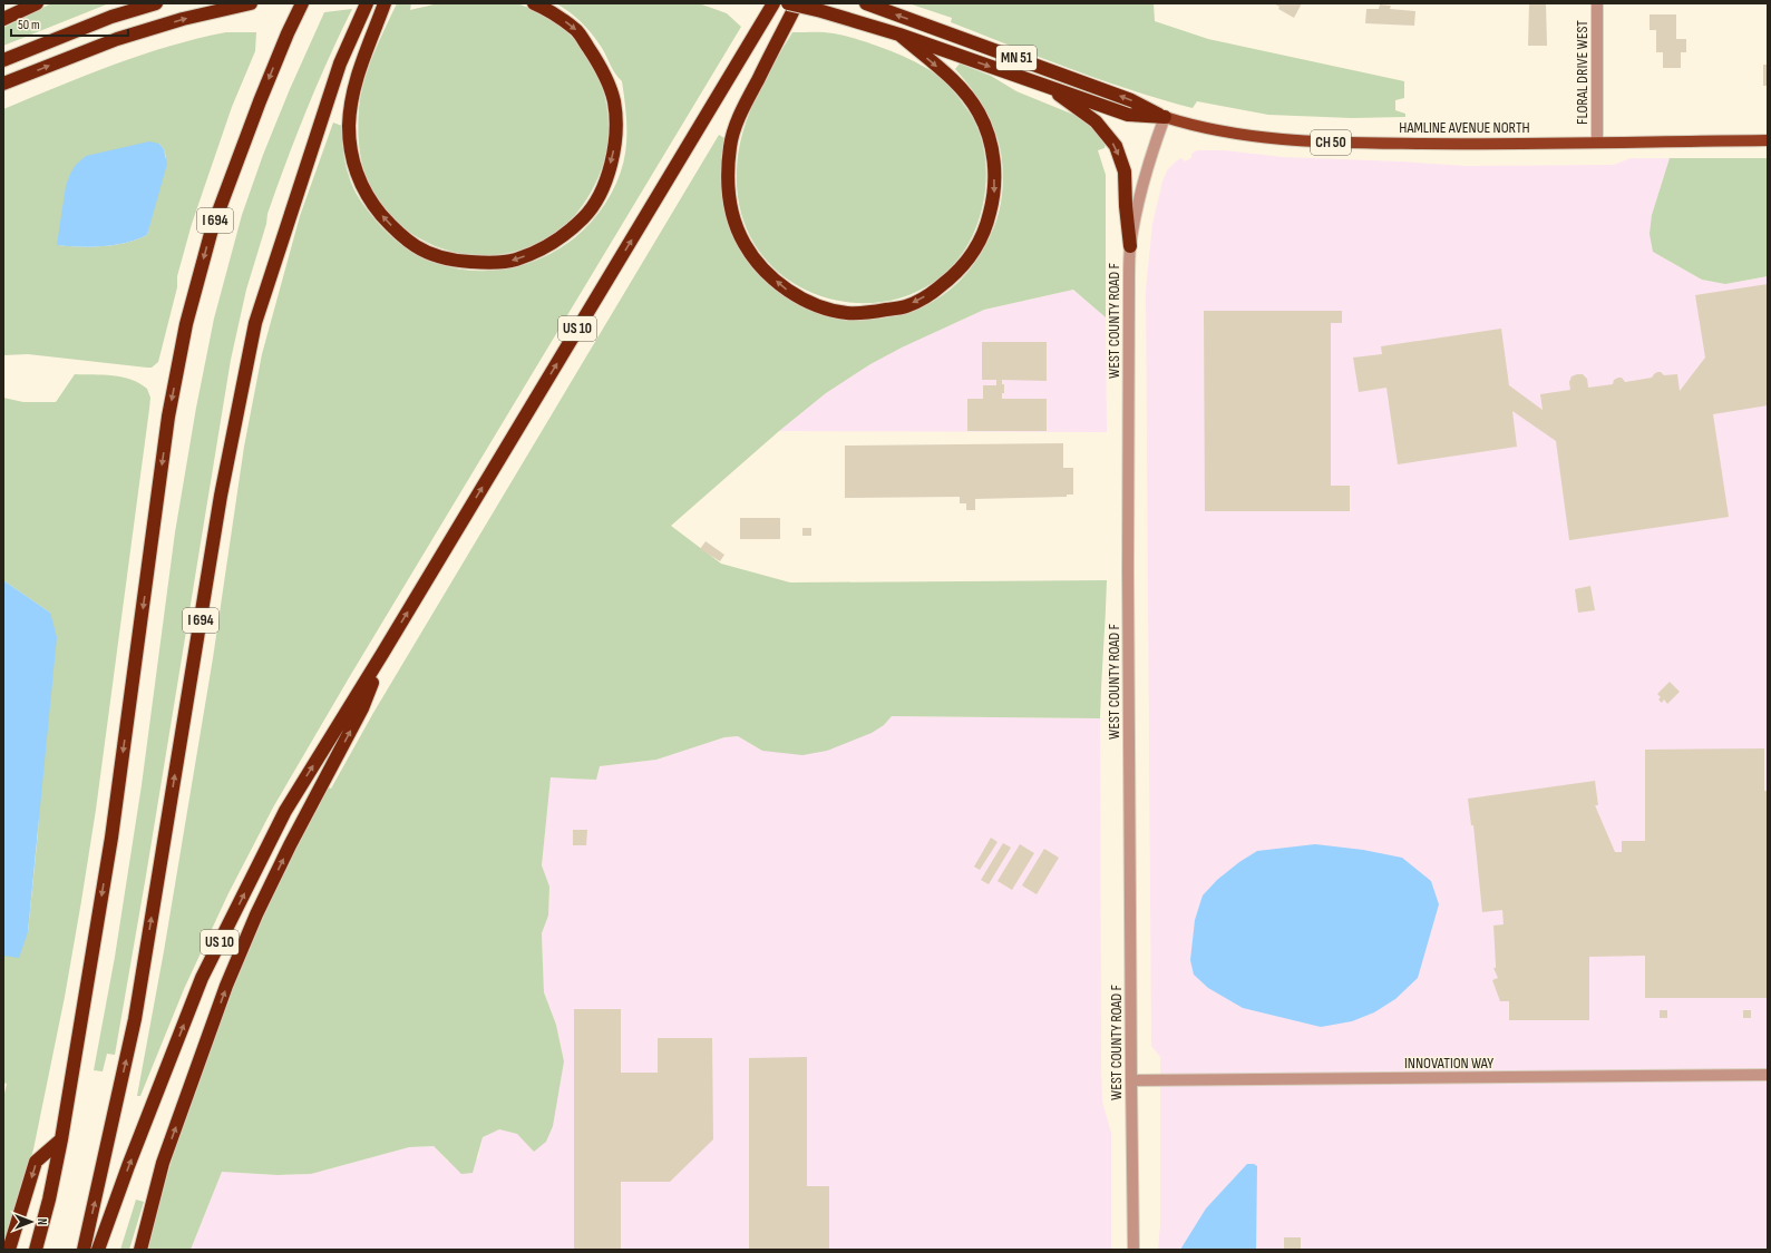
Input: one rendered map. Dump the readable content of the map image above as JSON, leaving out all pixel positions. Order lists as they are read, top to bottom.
{
  "streets": {
    "highway": [
      "MN 51",
      "HAMLINE AVENUE NORTH",
      "I 694",
      "US 10"
    ],
    "main road": ["CH 50"],
    "street": ["FLORAL DRIVE WEST", "WEST COUNTY ROAD F", "INNOVATION WAY"]
  },
  "crossings": [
    ["FLORAL DRIVE WEST", "HAMLINE AVENUE NORTH"],
    ["HAMLINE AVENUE NORTH", "WEST COUNTY ROAD F"],
    ["WEST COUNTY ROAD F", "INNOVATION WAY"]
  ],
  "scale_bar": "50 m",
  "north": "right"
}
